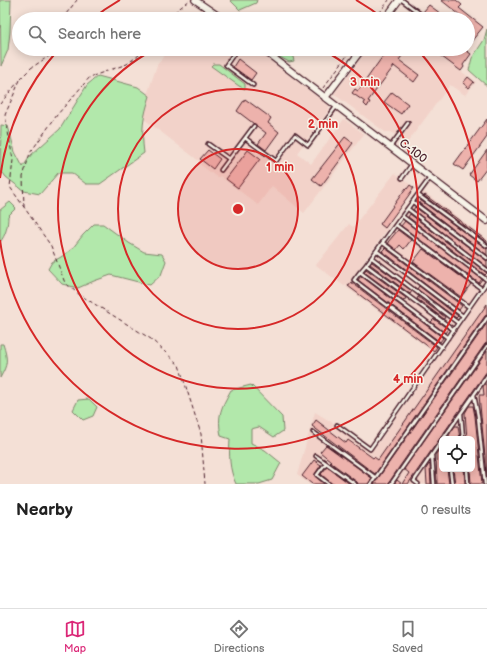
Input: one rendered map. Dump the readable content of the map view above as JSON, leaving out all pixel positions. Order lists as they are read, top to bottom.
{
  "streets": {
    "street": ["С-100"]
  },
  "page": {
    "search": "Search here",
    "heading": ["Nearby", "0 results"],
    "nav": ["Map", "Directions", "Saved"]
  },
  "rings": [
    "3 min",
    "2 min",
    "1 min",
    "4 min"
  ]
}
